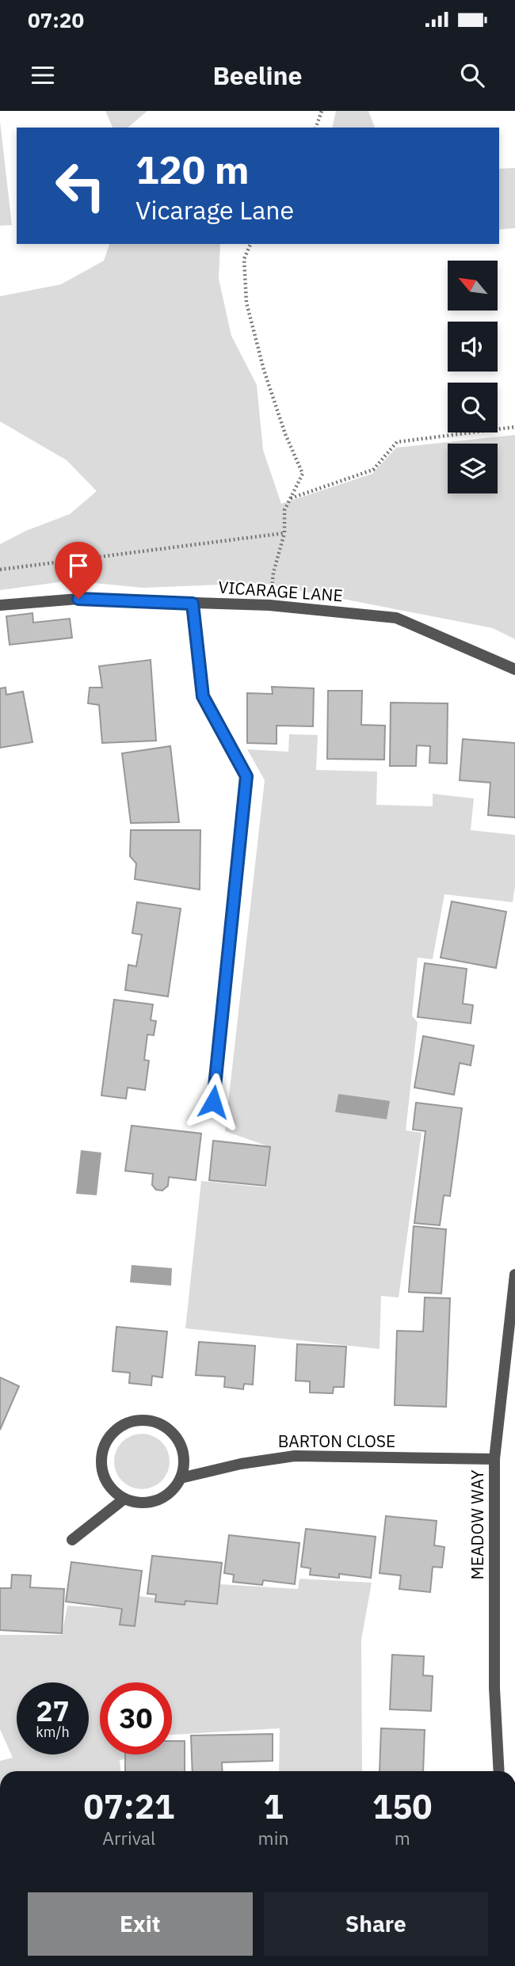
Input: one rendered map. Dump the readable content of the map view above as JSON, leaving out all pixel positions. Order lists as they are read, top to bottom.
{
  "streets": {
    "street": ["VICARAGE LANE", "BARTON CLOSE", "MEADOW WAY"]
  },
  "crossings": [
    ["BARTON CLOSE", "MEADOW WAY"]
  ],
  "north": "top left",
  "page": {
    "status": "07:20",
    "header": "Beeline",
    "turn": ["120 m", "Vicarage Lane"],
    "speed": "27 km/h",
    "limit": "30",
    "eta": [
      "07:21",
      "Arrival",
      "1",
      "min",
      "150",
      "m"
    ],
    "buttons": ["Exit", "Share"]
  }
}
